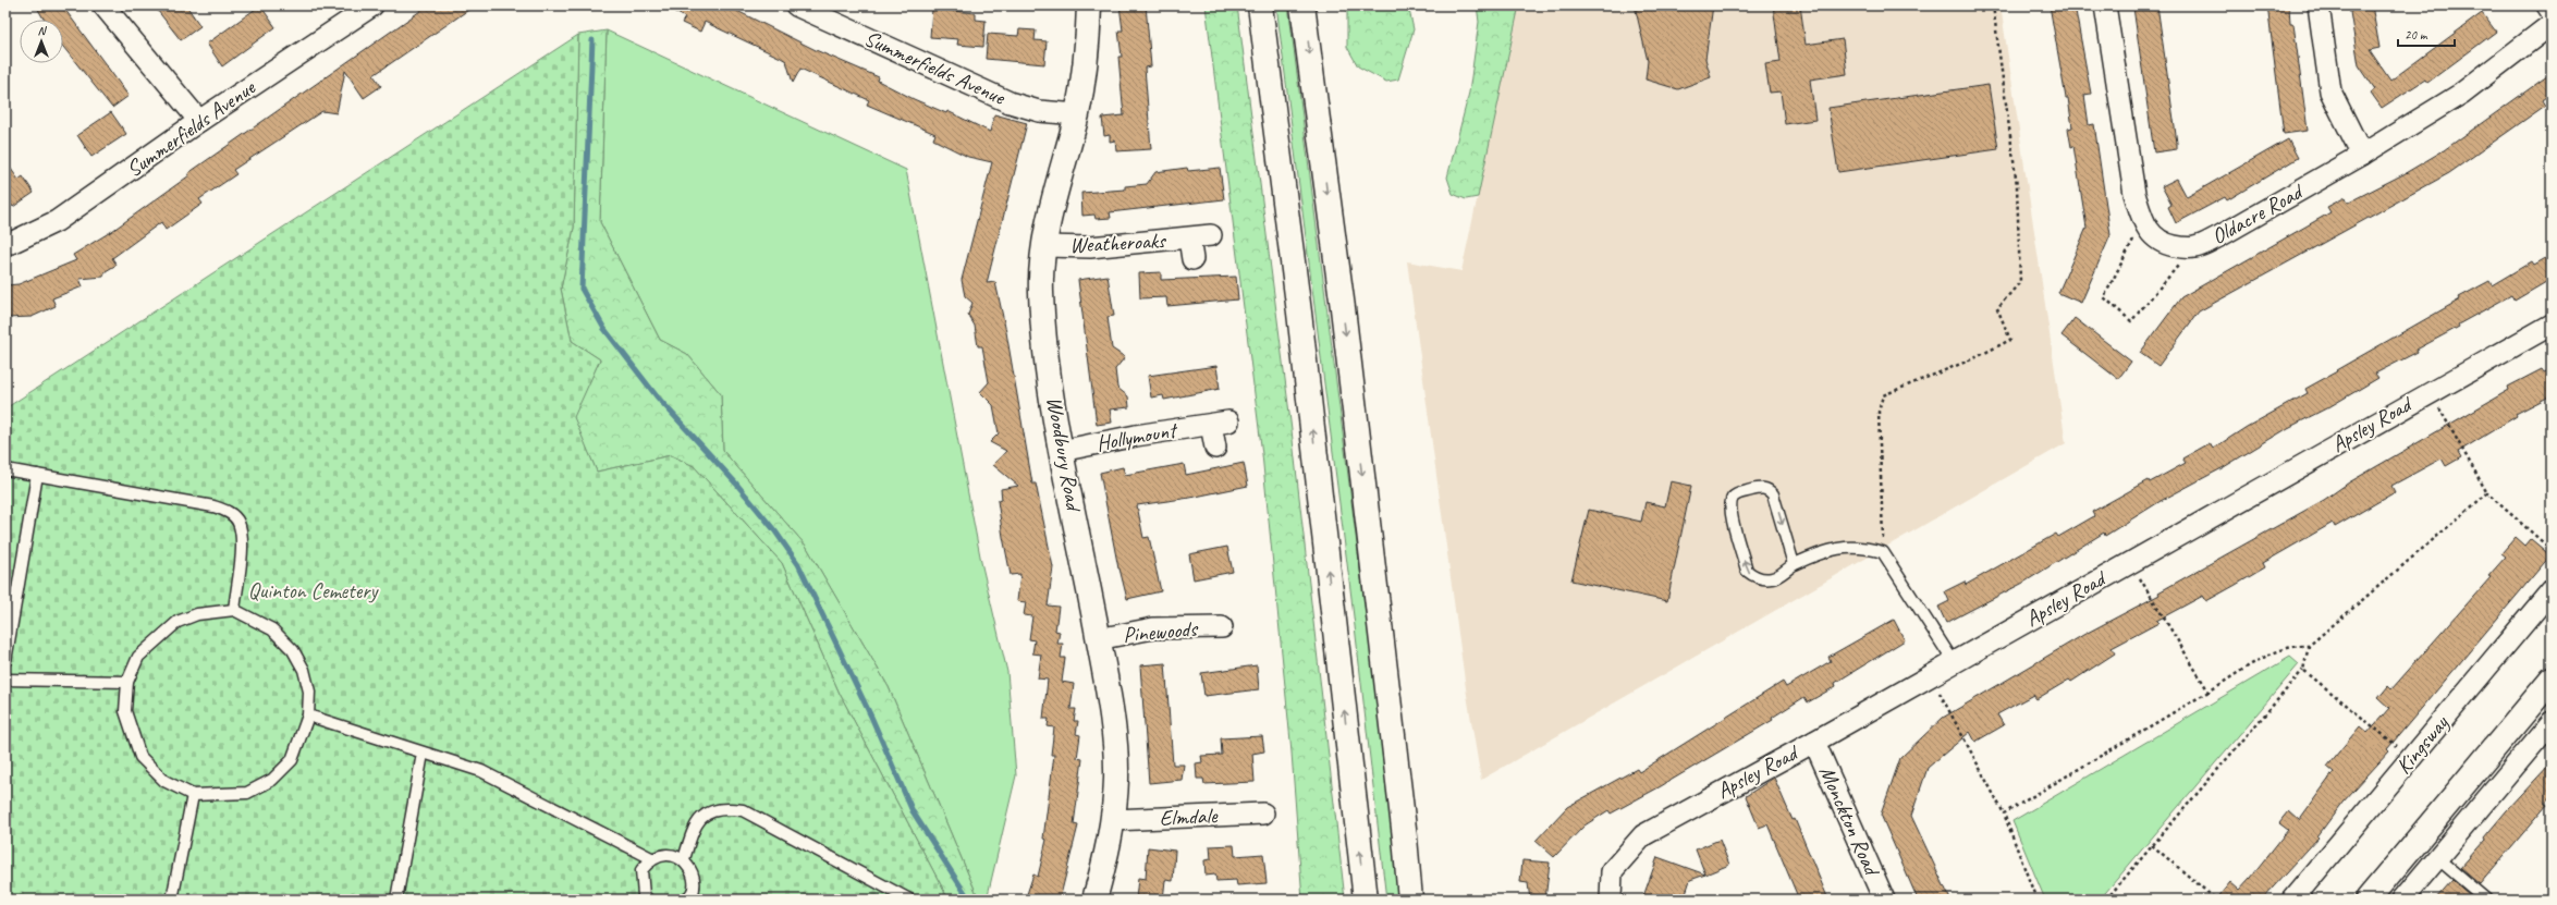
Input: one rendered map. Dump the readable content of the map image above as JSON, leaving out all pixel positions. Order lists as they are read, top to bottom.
{
  "streets": {
    "main road": ["Woodbury Road"],
    "street": [
      "Summerfields Avenue",
      "Oldacre Road",
      "Weatheroaks",
      "Apsley Road",
      "Hollymount",
      "Pinewoods",
      "Kingsway",
      "Elmdale",
      "Monckton Road"
    ]
  },
  "crossings": [
    ["Summerfields Avenue", "Woodbury Road"],
    ["Weatheroaks", "Woodbury Road"],
    ["Apsley Road", "Monckton Road"],
    ["Hollymount", "Woodbury Road"],
    ["Woodbury Road", "Pinewoods"],
    ["Woodbury Road", "Elmdale"]
  ],
  "parks": ["Quinton Cemetery"],
  "scale_bar": "20 m",
  "north": "top"
}
